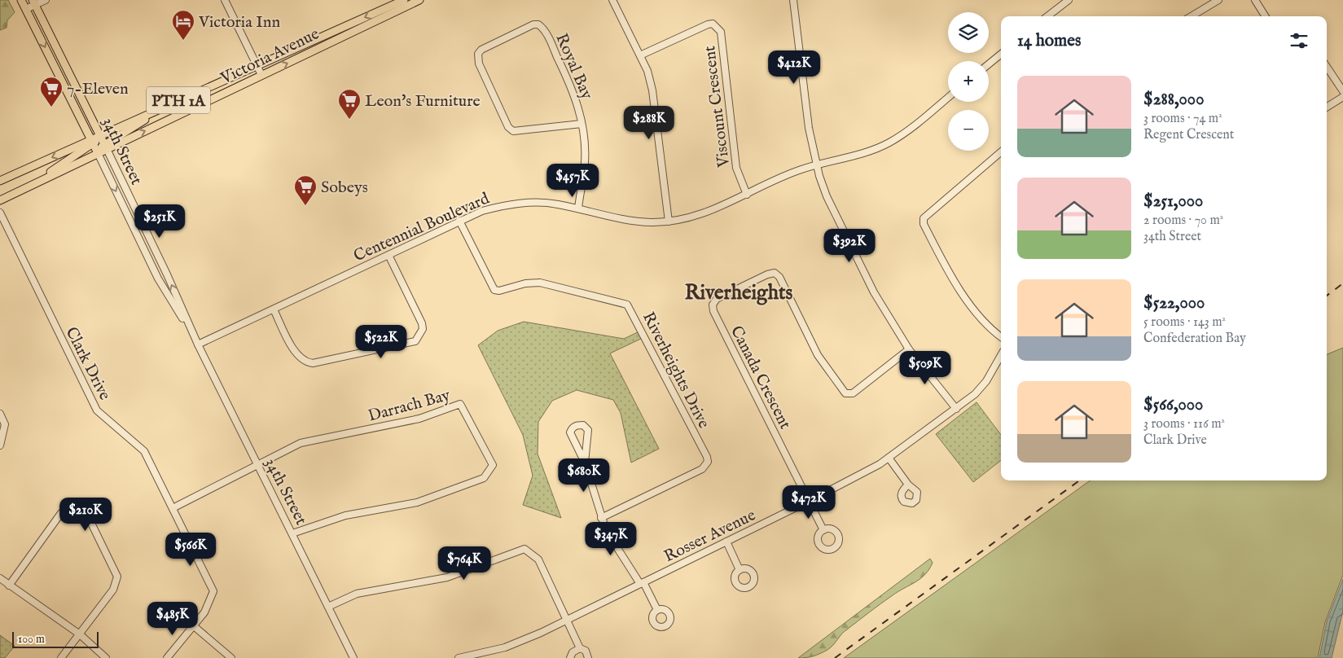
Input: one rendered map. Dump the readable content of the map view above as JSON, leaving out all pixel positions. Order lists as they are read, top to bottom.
{
  "streets": {
    "main road": ["Victoria Avenue", "PTH 1A", "34th Street"],
    "street": [
      "Royal Bay",
      "Viscount Crescent",
      "Centennial Boulevard",
      "Clark Drive",
      "Riverheights Drive",
      "Canada Crescent",
      "Darrach Bay",
      "Rosser Avenue"
    ]
  },
  "crossings": [
    ["Victoria Avenue", "34th Street"],
    ["Royal Bay", "Centennial Boulevard"],
    ["Viscount Crescent", "Centennial Boulevard"],
    ["34th Street", "Centennial Boulevard"],
    ["34th Street", "Darrach Bay"],
    ["Centennial Boulevard", "Riverheights Drive"],
    ["Canada Crescent", "Rosser Avenue"]
  ],
  "districts": ["Riverheights"],
  "places": {
    "hotel": ["Victoria Inn"],
    "supermarket": ["7-Eleven", "Leon's Furniture", "Sobeys"]
  },
  "scale_bar": "100 m",
  "page": {
    "map_buttons": ["+", "−"],
    "heading": "14 homes",
    "price": [
      "$412K",
      "$288K",
      "$457K",
      "$251K",
      "$392K",
      "$522K",
      "$509K",
      "$680K",
      "$472K",
      "$210K",
      "$347K",
      "$566K",
      "$764K",
      "$485K"
    ],
    "list": [
      {
        "name": "$288,000",
        "note": "3 rooms · 74 m² · Regent Crescent"
      },
      {
        "name": "$251,000",
        "note": "2 rooms · 70 m² · 34th Street"
      },
      {
        "name": "$522,000",
        "note": "5 rooms · 143 m² · Confederation Bay"
      },
      {
        "name": "$566,000",
        "note": "3 rooms · 116 m² · Clark Drive"
      }
    ],
    "scale": "100 m"
  }
}
